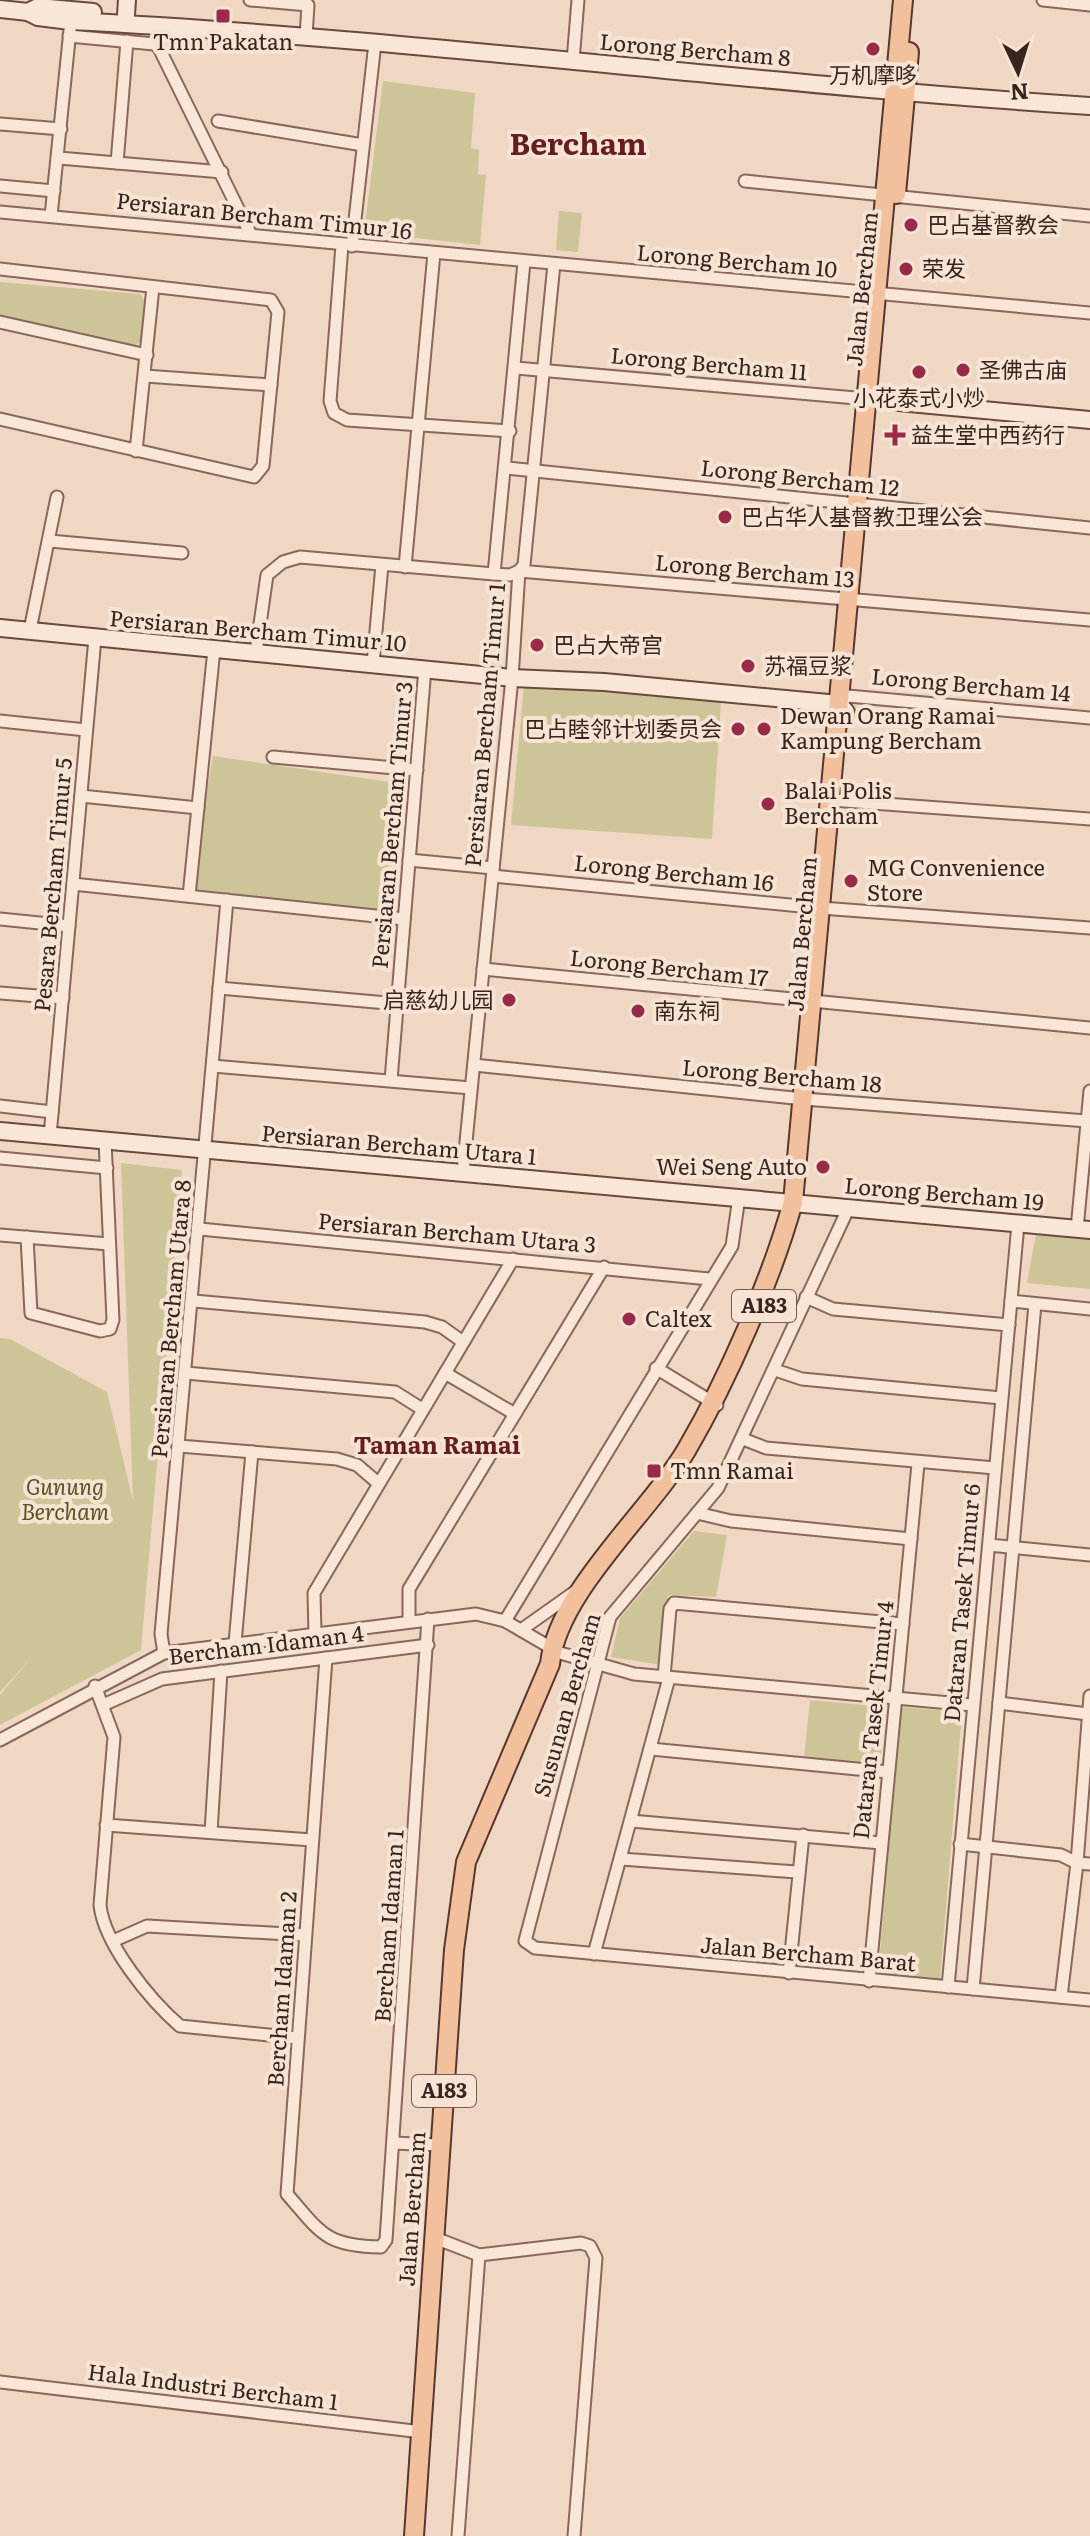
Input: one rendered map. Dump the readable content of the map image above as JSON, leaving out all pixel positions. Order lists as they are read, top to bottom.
{
  "streets": {
    "main road": ["Jalan Bercham", "A183"],
    "street": [
      "Lorong Bercham 8",
      "Persiaran Bercham Timur 16",
      "Lorong Bercham 10",
      "Lorong Bercham 11",
      "Lorong Bercham 12",
      "Lorong Bercham 13",
      "Persiaran Bercham Timur 10",
      "Lorong Bercham 14",
      "Persiaran Bercham Timur 1",
      "Persiaran Bercham Timur 3",
      "Lorong Bercham 16",
      "Pesara Bercham Timur 5",
      "Lorong Bercham 17",
      "Lorong Bercham 18",
      "Persiaran Bercham Utara 1",
      "Lorong Bercham 19",
      "Persiaran Bercham Utara 3",
      "Persiaran Bercham Utara 8",
      "Dataran Tasek Timur 6",
      "Bercham Idaman 4",
      "Susunan Bercham",
      "Dataran Tasek Timur 4",
      "Bercham Idaman 1",
      "Jalan Bercham Barat",
      "Bercham Idaman 2",
      "Hala Industri Bercham 1"
    ]
  },
  "crossings": [
    ["Lorong Bercham 8", "Jalan Bercham"],
    ["Persiaran Bercham Timur 16", "Lorong Bercham 10"],
    ["Persiaran Bercham Timur 16", "Persiaran Bercham Timur 1"],
    ["Lorong Bercham 10", "Jalan Bercham"],
    ["Lorong Bercham 10", "Persiaran Bercham Timur 1"],
    ["Jalan Bercham", "Lorong Bercham 11"],
    ["Jalan Bercham", "Lorong Bercham 12"],
    ["Jalan Bercham", "Lorong Bercham 13"],
    ["Jalan Bercham", "Lorong Bercham 14"],
    ["Jalan Bercham", "Lorong Bercham 16"],
    ["Jalan Bercham", "Lorong Bercham 17"],
    ["Jalan Bercham", "Lorong Bercham 18"],
    ["Jalan Bercham", "Persiaran Bercham Utara 1"],
    ["Jalan Bercham", "Lorong Bercham 19"],
    ["Jalan Bercham", "Hala Industri Bercham 1"],
    ["Lorong Bercham 11", "Persiaran Bercham Timur 1"],
    ["Lorong Bercham 12", "Persiaran Bercham Timur 1"],
    ["Lorong Bercham 13", "Persiaran Bercham Timur 1"],
    ["Persiaran Bercham Timur 10", "Lorong Bercham 14"],
    ["Persiaran Bercham Timur 10", "Persiaran Bercham Timur 1"],
    ["Persiaran Bercham Timur 10", "Persiaran Bercham Timur 3"],
    ["Persiaran Bercham Timur 10", "Pesara Bercham Timur 5"],
    ["Lorong Bercham 14", "Persiaran Bercham Timur 1"],
    ["Persiaran Bercham Timur 1", "Lorong Bercham 16"],
    ["Persiaran Bercham Timur 1", "Lorong Bercham 17"],
    ["Persiaran Bercham Timur 1", "Lorong Bercham 18"],
    ["Persiaran Bercham Timur 1", "Persiaran Bercham Utara 1"],
    ["Persiaran Bercham Timur 3", "Lorong Bercham 16"],
    ["Pesara Bercham Timur 5", "Persiaran Bercham Utara 1"],
    ["Persiaran Bercham Utara 1", "Lorong Bercham 19"],
    ["Persiaran Bercham Utara 1", "Persiaran Bercham Utara 8"],
    ["Lorong Bercham 19", "Dataran Tasek Timur 6"],
    ["Lorong Bercham 19", "Susunan Bercham"],
    ["Persiaran Bercham Utara 3", "Persiaran Bercham Utara 8"],
    ["Dataran Tasek Timur 6", "Jalan Bercham Barat"],
    ["Bercham Idaman 4", "Bercham Idaman 1"],
    ["Bercham Idaman 4", "Bercham Idaman 2"],
    ["Susunan Bercham", "Jalan Bercham Barat"],
    ["Dataran Tasek Timur 4", "Jalan Bercham Barat"],
    ["Bercham Idaman 1", "Bercham Idaman 2"]
  ],
  "districts": ["Bercham", "Taman Ramai"],
  "parks": ["Gunung Bercham"],
  "places": {
    "transit": ["Tmn Pakatan", "Tmn Ramai"],
    "other": [
      "万机摩哆",
      "巴占基督教会",
      "荣发",
      "圣佛古庙",
      "小花泰式小炒",
      "巴占华人基督教卫理公会",
      "巴占大帝宫",
      "苏福豆浆",
      "巴占睦邻计划委员会",
      "Dewan Orang Ramai Kampung Bercham",
      "Balai Polis Bercham",
      "MG Convenience Store",
      "启慈幼儿园",
      "南东祠",
      "Wei Seng Auto",
      "Caltex"
    ],
    "health": ["益生堂中西药行"]
  },
  "north": "bottom"
}
